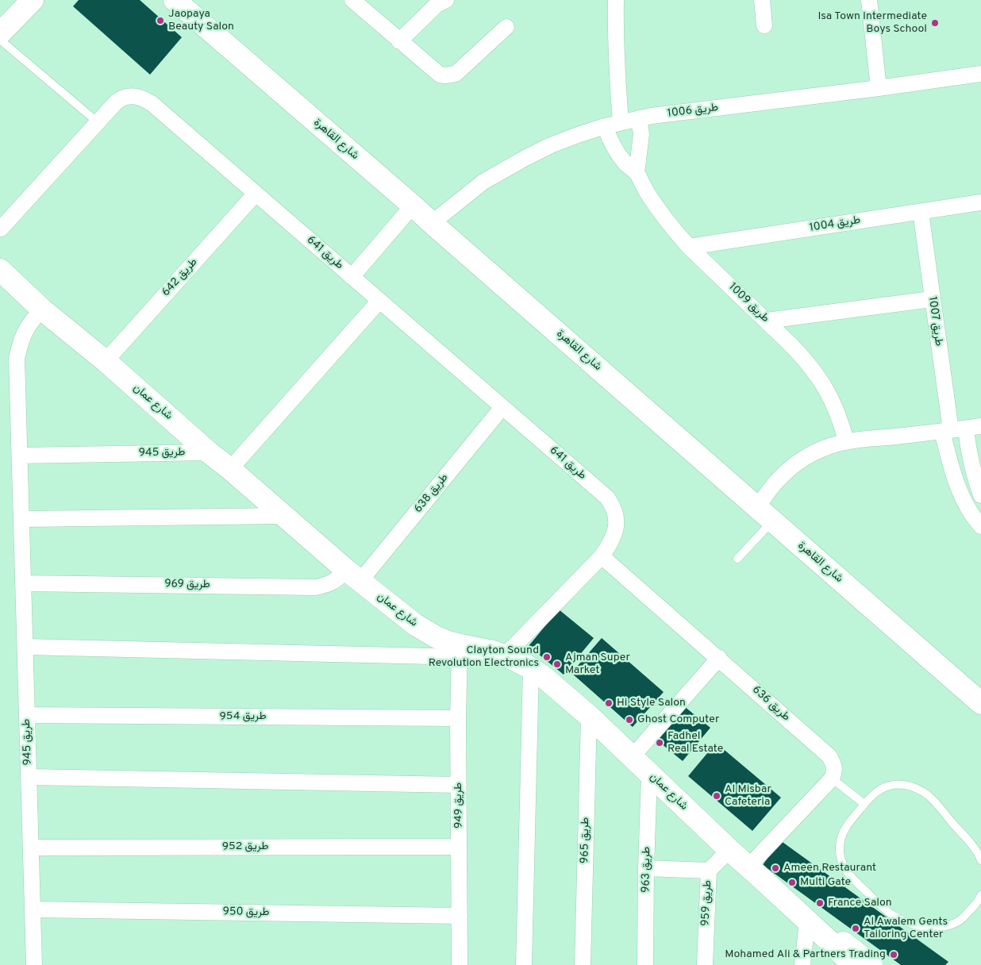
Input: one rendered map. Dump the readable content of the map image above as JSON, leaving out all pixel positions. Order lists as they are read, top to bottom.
{
  "streets": {
    "street": [
      "طريق 1006",
      "شارع القاهرة",
      "طريق 1004",
      "طريق 641",
      "طريق 642",
      "طريق 1009",
      "طريق 1007",
      "شارع عمان",
      "طريق 945",
      "طريق 638",
      "طريق 969",
      "طريق 636",
      "طريق 954",
      "طريق 949",
      "طريق 965",
      "طريق 952",
      "طريق 963",
      "طريق 959",
      "طريق 950"
    ]
  },
  "crossings": [
    ["طريق 1006", "شارع القاهرة"],
    ["طريق 1006", "طريق 1009"],
    ["طريق 1004", "طريق 1009"],
    ["طريق 1004", "طريق 1007"],
    ["طريق 641", "طريق 642"],
    ["طريق 641", "شارع عمان"],
    ["طريق 641", "طريق 638"],
    ["طريق 641", "طريق 636"],
    ["طريق 642", "شارع عمان"],
    ["شارع عمان", "طريق 945"],
    ["شارع عمان", "طريق 638"],
    ["شارع عمان", "طريق 969"],
    ["شارع عمان", "طريق 949"],
    ["شارع عمان", "طريق 965"],
    ["شارع عمان", "طريق 963"],
    ["شارع عمان", "طريق 959"],
    ["طريق 945", "طريق 969"],
    ["طريق 945", "طريق 954"],
    ["طريق 945", "طريق 952"],
    ["طريق 945", "طريق 950"],
    ["طريق 638", "طريق 969"],
    ["طريق 954", "طريق 949"],
    ["طريق 949", "طريق 952"],
    ["طريق 949", "طريق 950"]
  ],
  "places": [
    "Jaopaya Beauty Salon",
    "Isa Town Intermediate Boys School",
    "Clayton Sound Revolution Electronics",
    "Ajman Super Market",
    "Hi Style Salon",
    "Ghost Computer",
    "Fadhel Real Estate",
    "Al Misbar Cafeteria",
    "Ameen Restaurant",
    "Multi Gate",
    "France Salon",
    "Al Awalem Gents Tailoring Center",
    "Mohamed Ali & Partners Trading"
  ]
}
